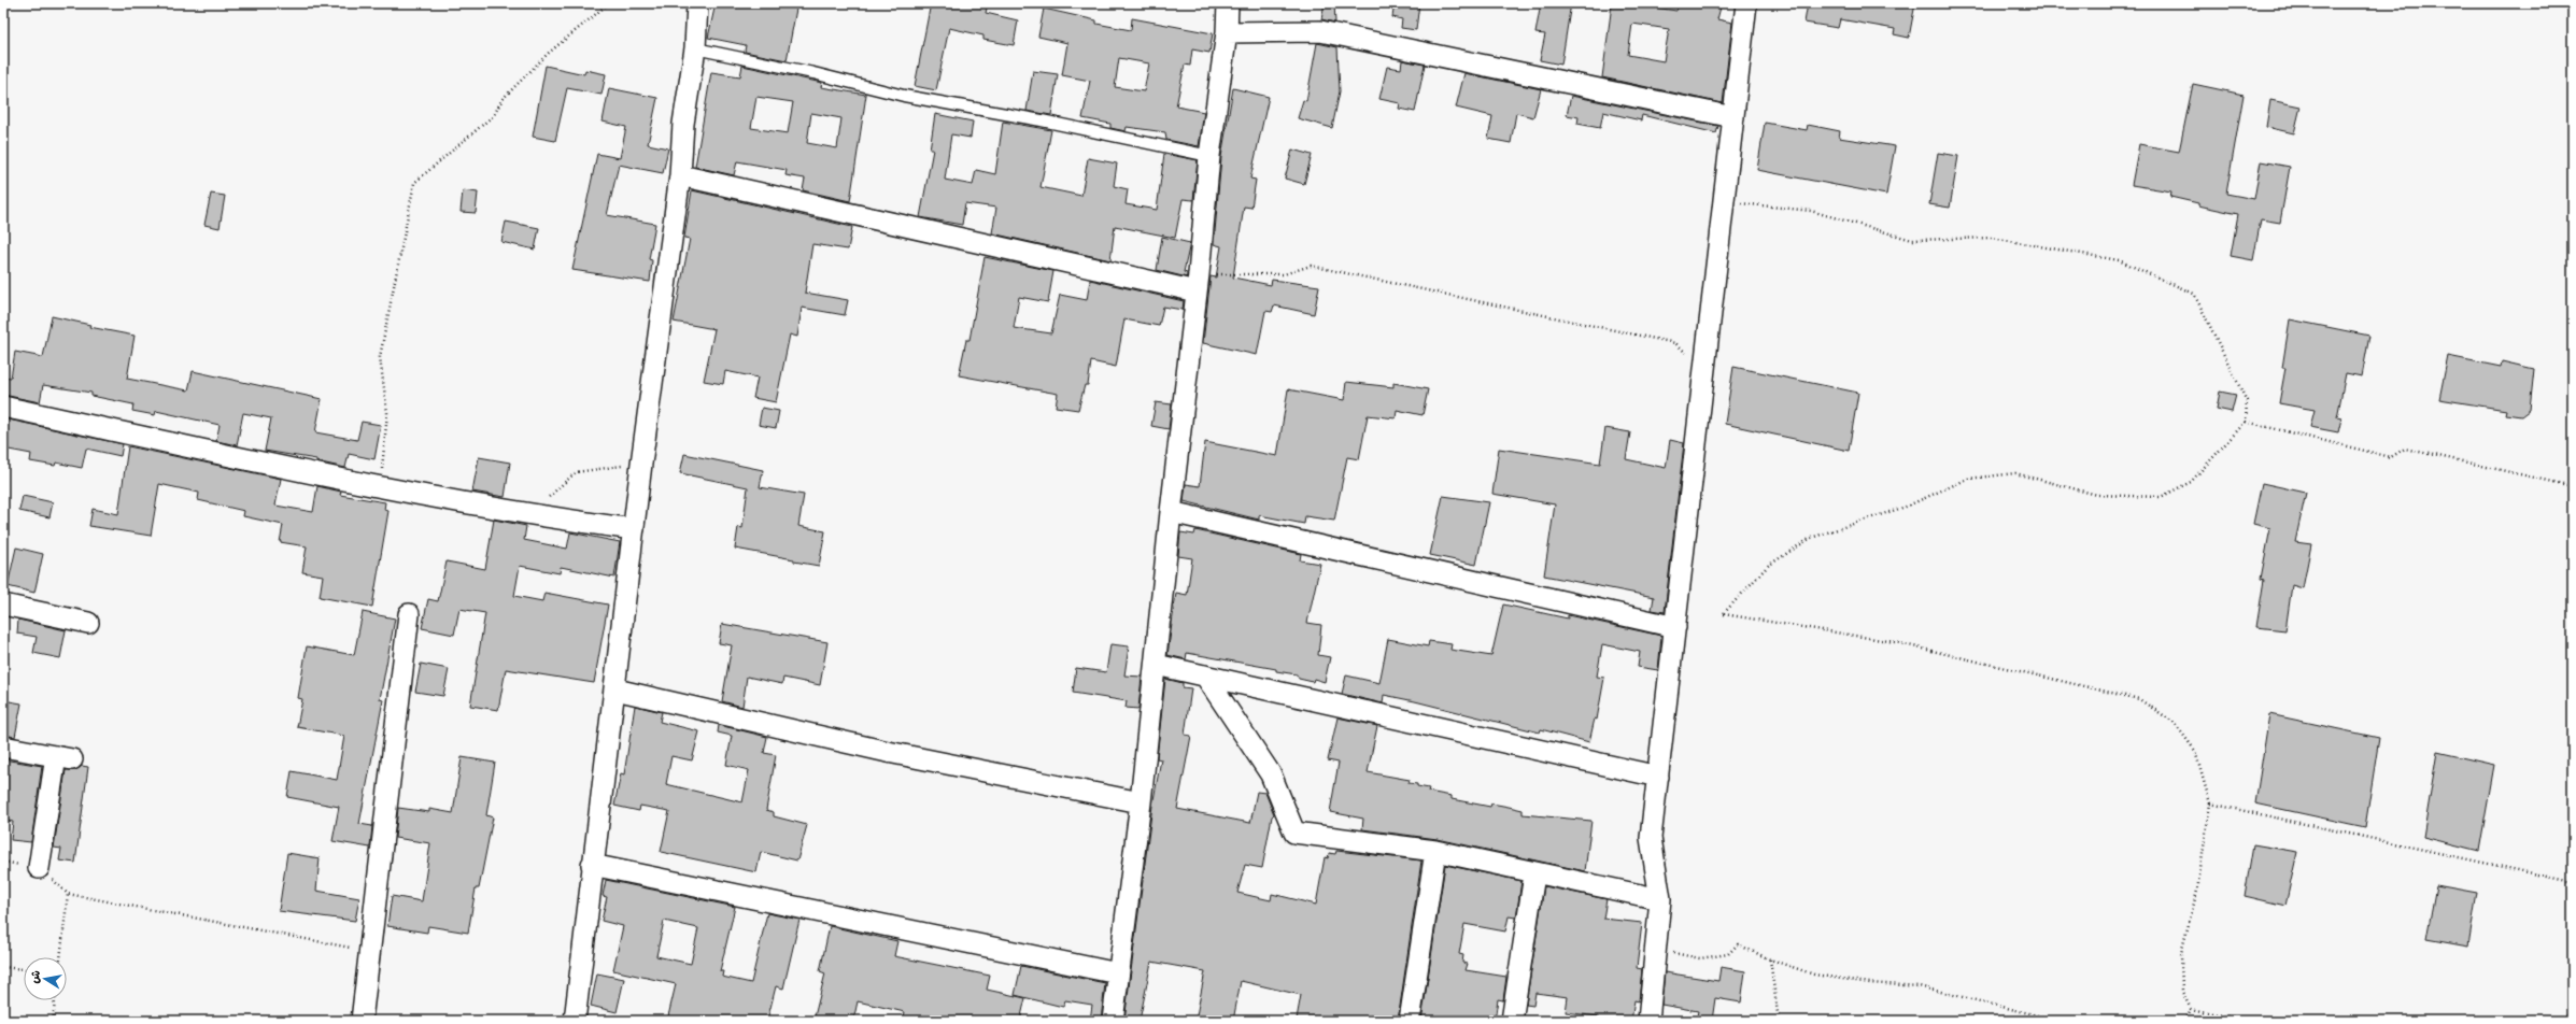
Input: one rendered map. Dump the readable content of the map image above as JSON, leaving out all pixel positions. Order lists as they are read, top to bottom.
{
  "north": "left"
}
